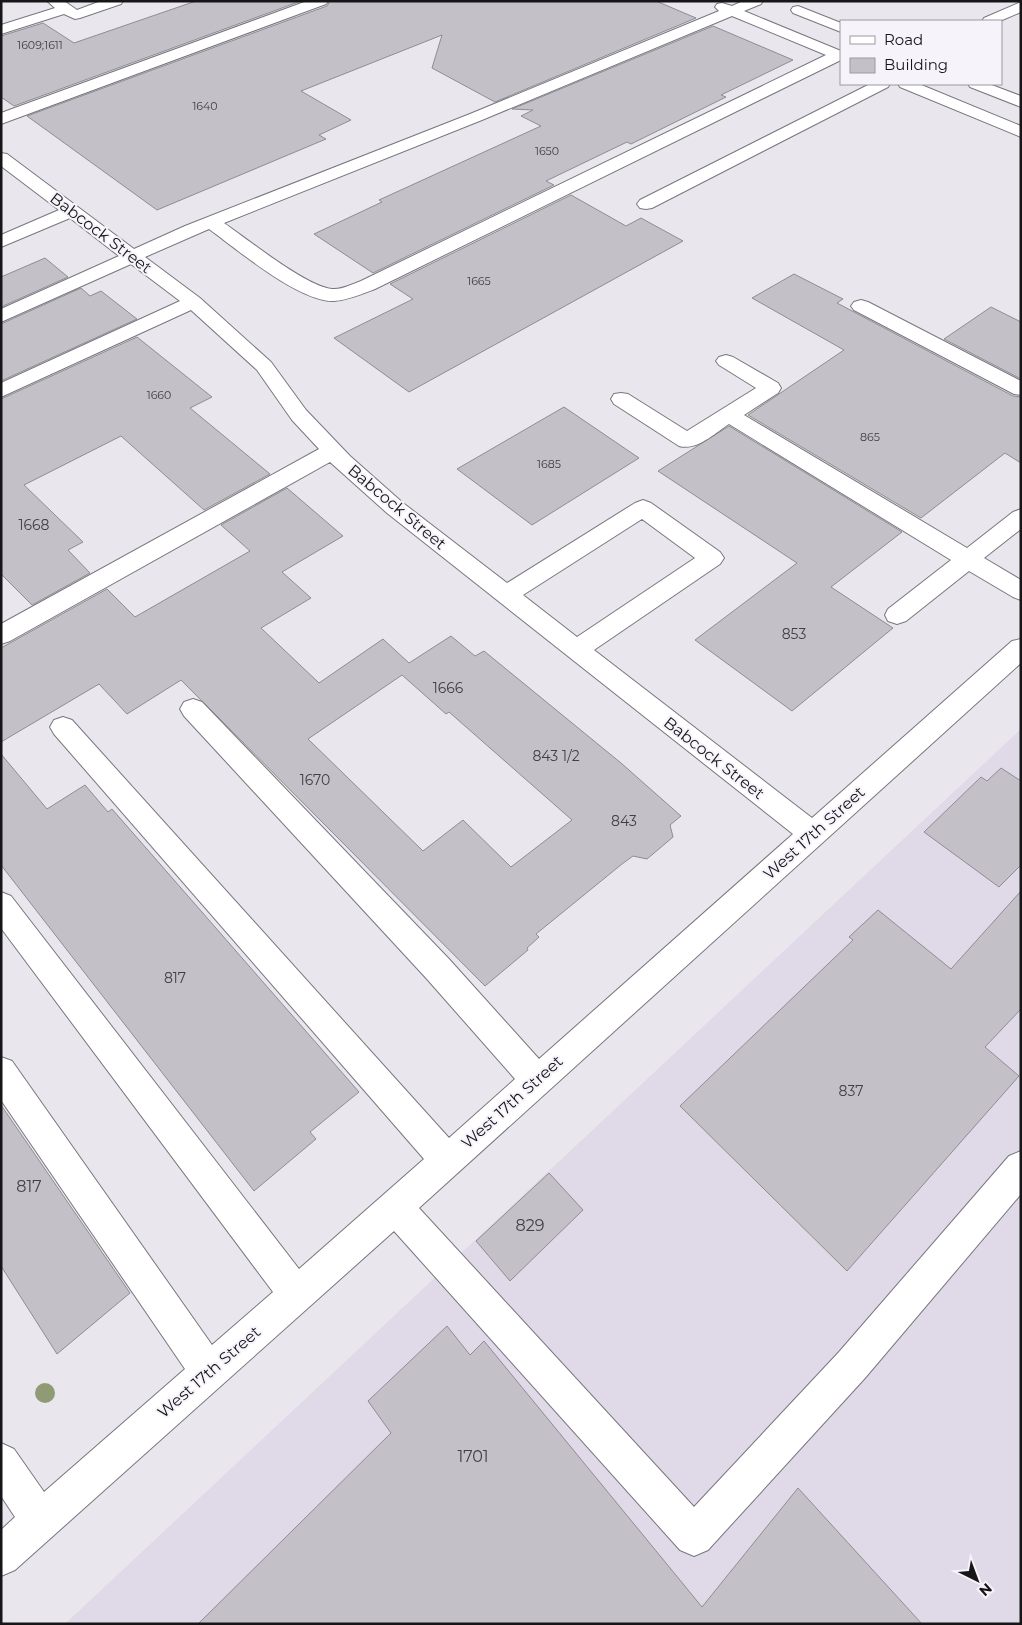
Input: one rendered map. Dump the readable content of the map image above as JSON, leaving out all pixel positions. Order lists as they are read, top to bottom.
{
  "streets": {
    "street": ["Babcock Street", "West 17th Street"]
  },
  "crossings": [
    ["Babcock Street", "West 17th Street"]
  ],
  "house_numbers": [
    "1609;1611",
    "1640",
    "1650",
    "1665",
    "1660",
    "865",
    "1685",
    "1668",
    "853",
    "1666",
    "843 1/2",
    "1670",
    "843",
    "817",
    "837",
    "817",
    "829",
    "1701"
  ],
  "legend": ["Road", "Building"],
  "north": "bottom right"
}
